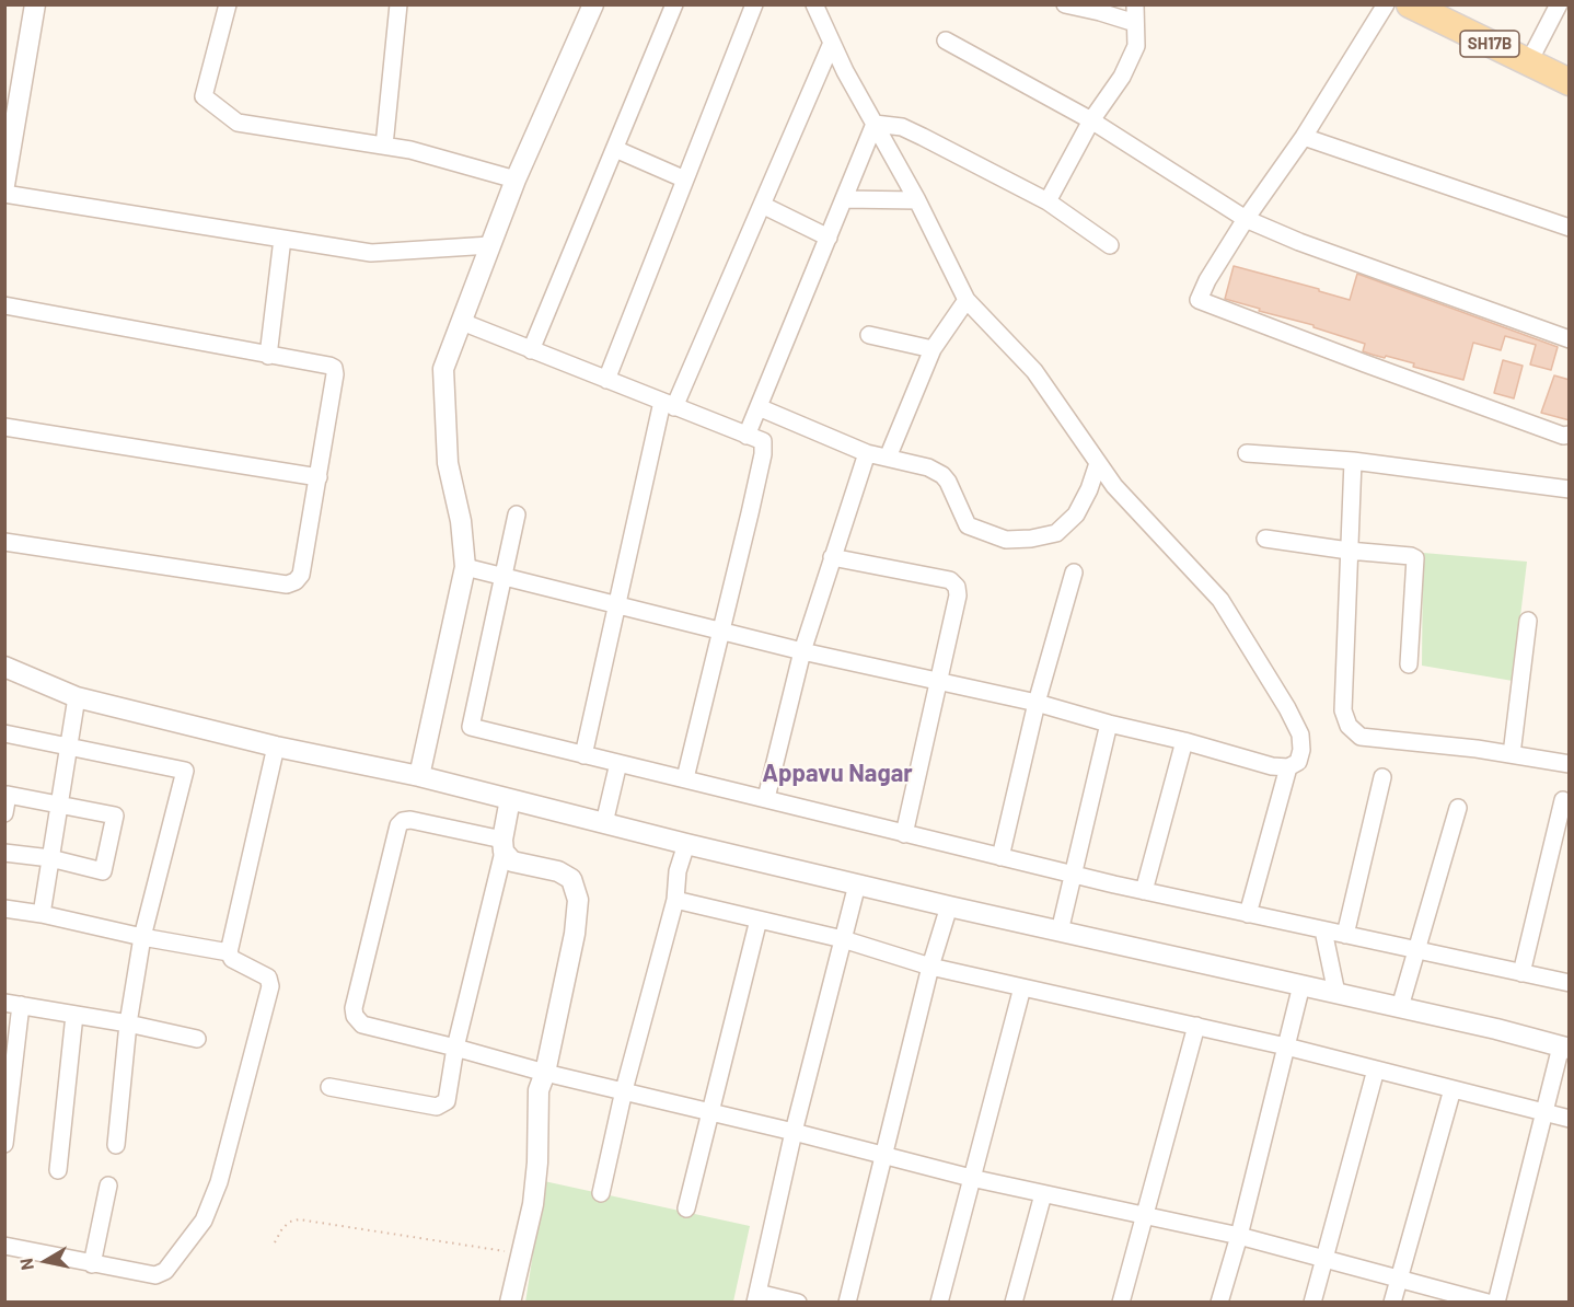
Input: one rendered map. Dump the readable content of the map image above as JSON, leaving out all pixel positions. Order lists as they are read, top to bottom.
{
  "streets": {
    "main road": ["SH17B"]
  },
  "districts": ["Appavu Nagar"],
  "north": "left"
}
